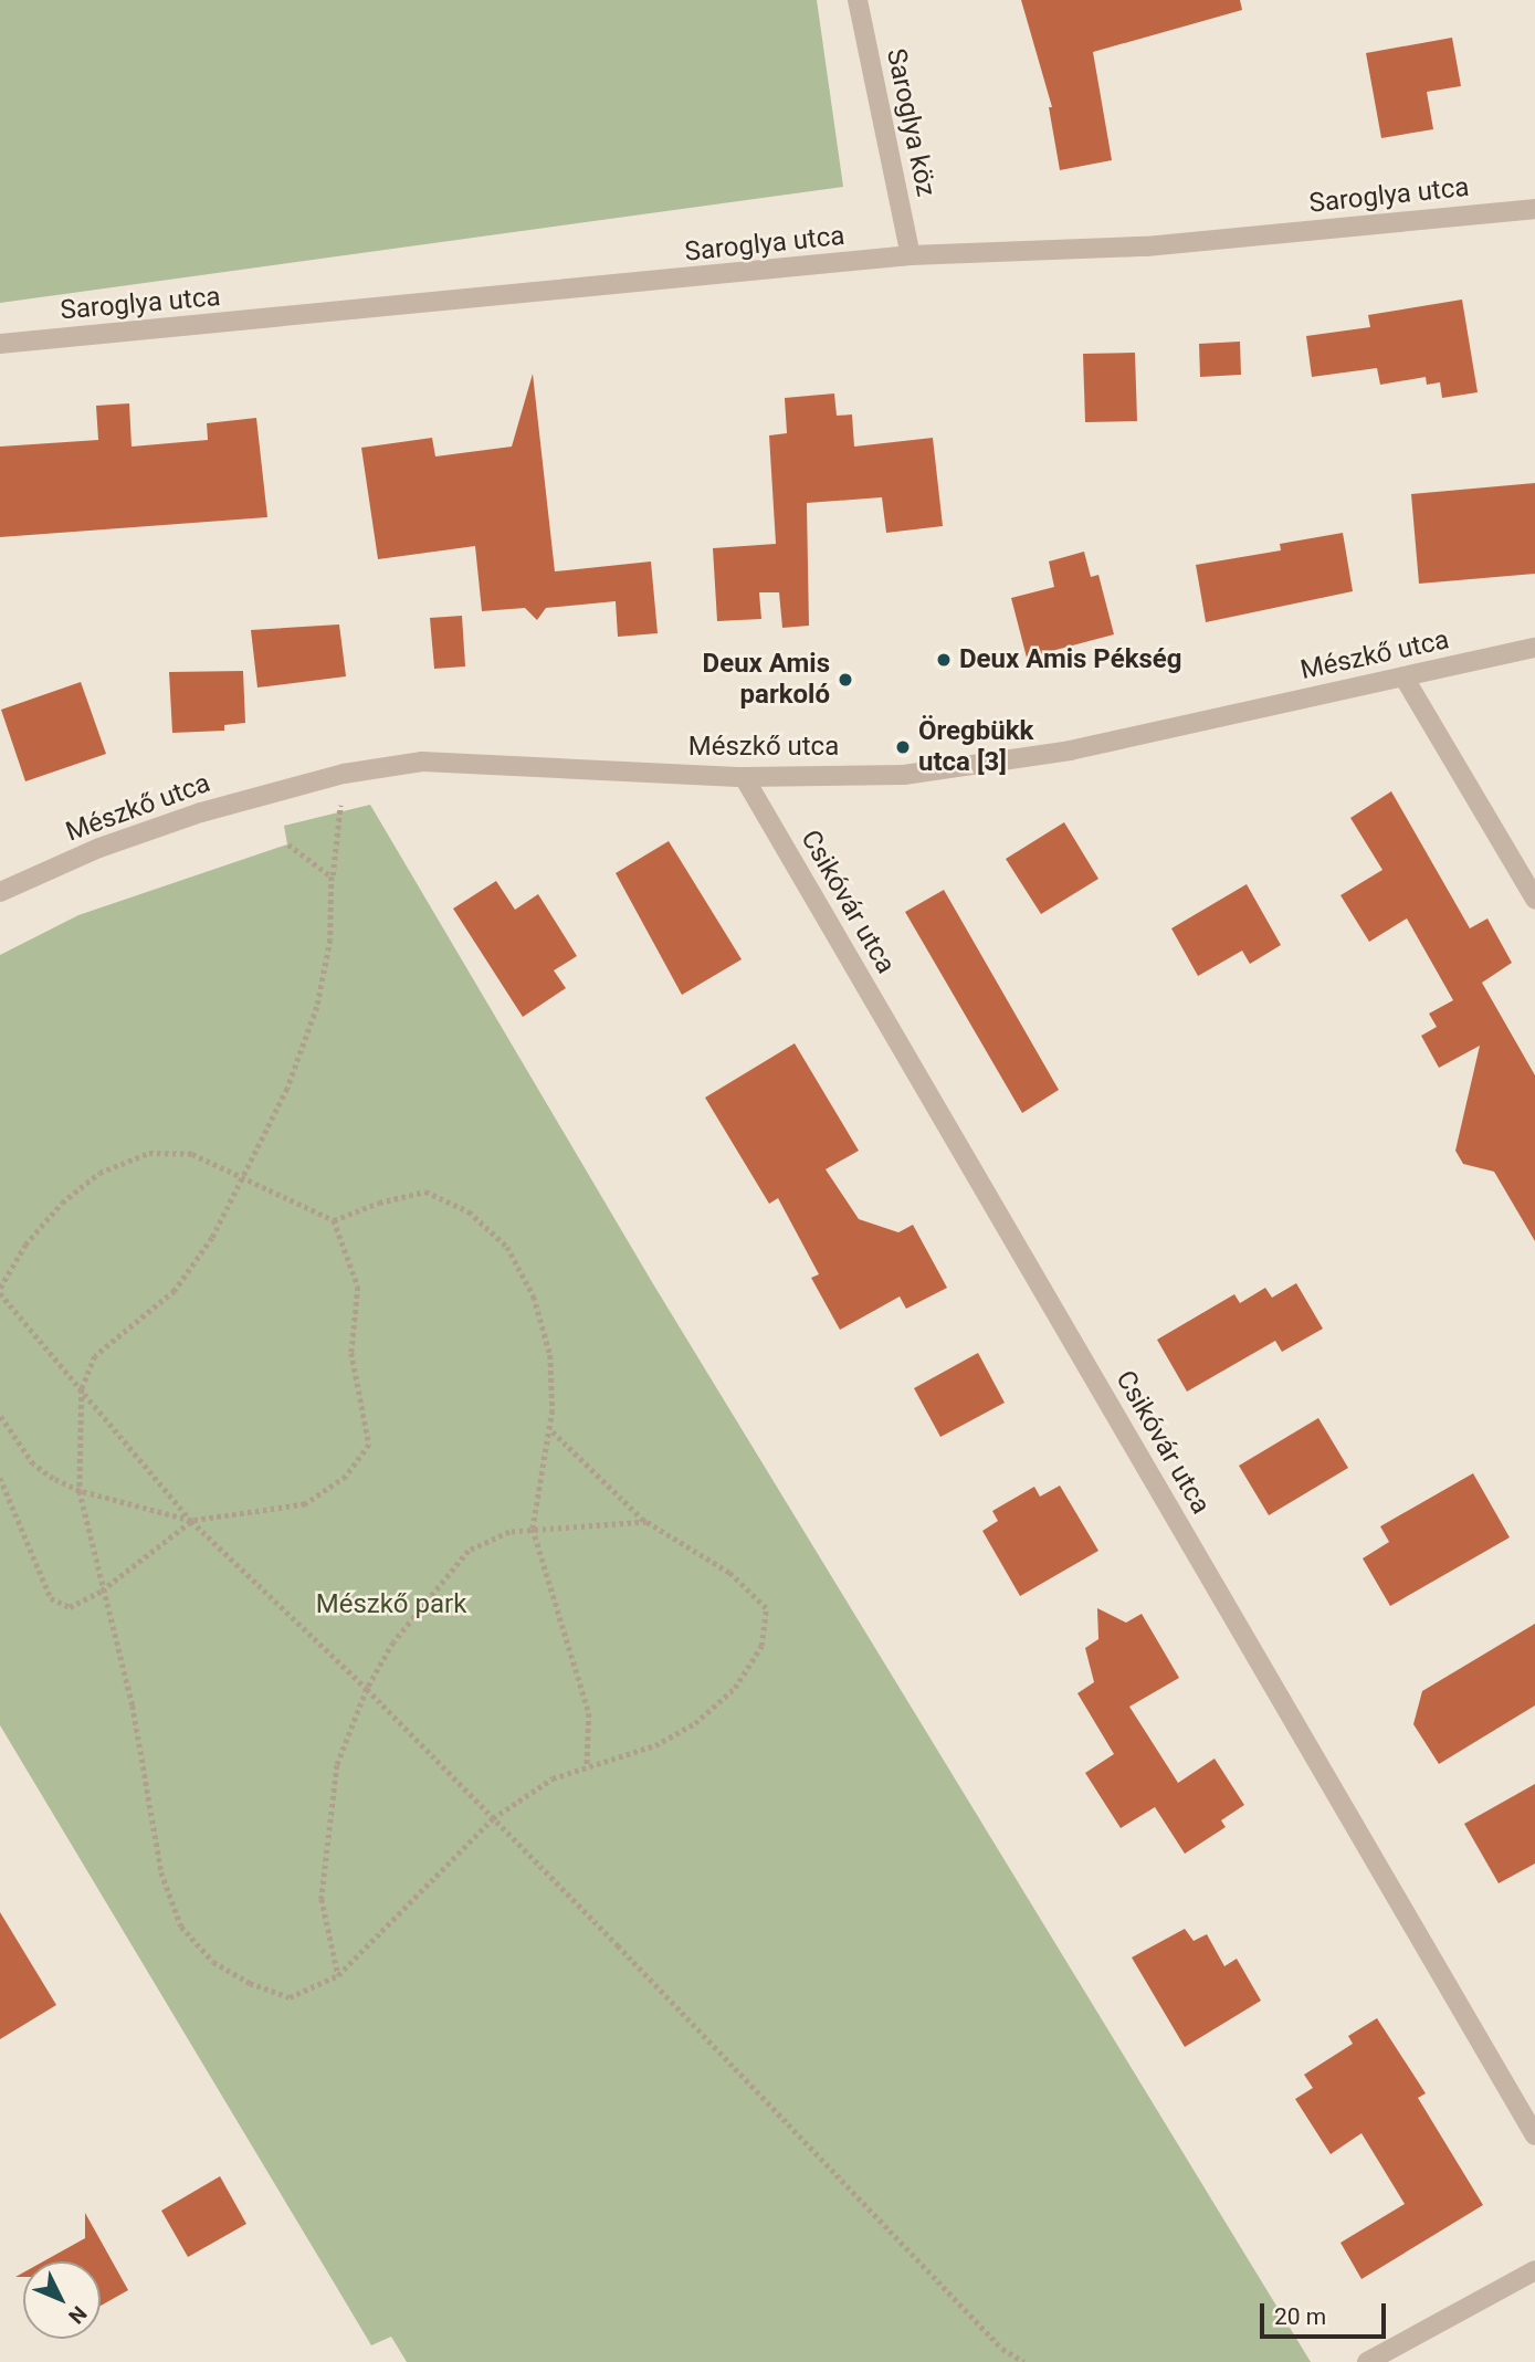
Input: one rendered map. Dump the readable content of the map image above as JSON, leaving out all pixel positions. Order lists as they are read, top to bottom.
{
  "streets": {
    "street": [
      "Saroglya köz",
      "Saroglya utca",
      "Mészkő utca",
      "Csikóvár utca"
    ]
  },
  "crossings": [
    ["Saroglya köz", "Saroglya utca"],
    ["Mészkő utca", "Csikóvár utca"]
  ],
  "parks": ["Mészkő park"],
  "places": ["Deux Amis Pékség", "Deux Amis parkoló", "Öregbükk utca [3]"],
  "scale_bar": "20 m",
  "north": "bottom right"
}
